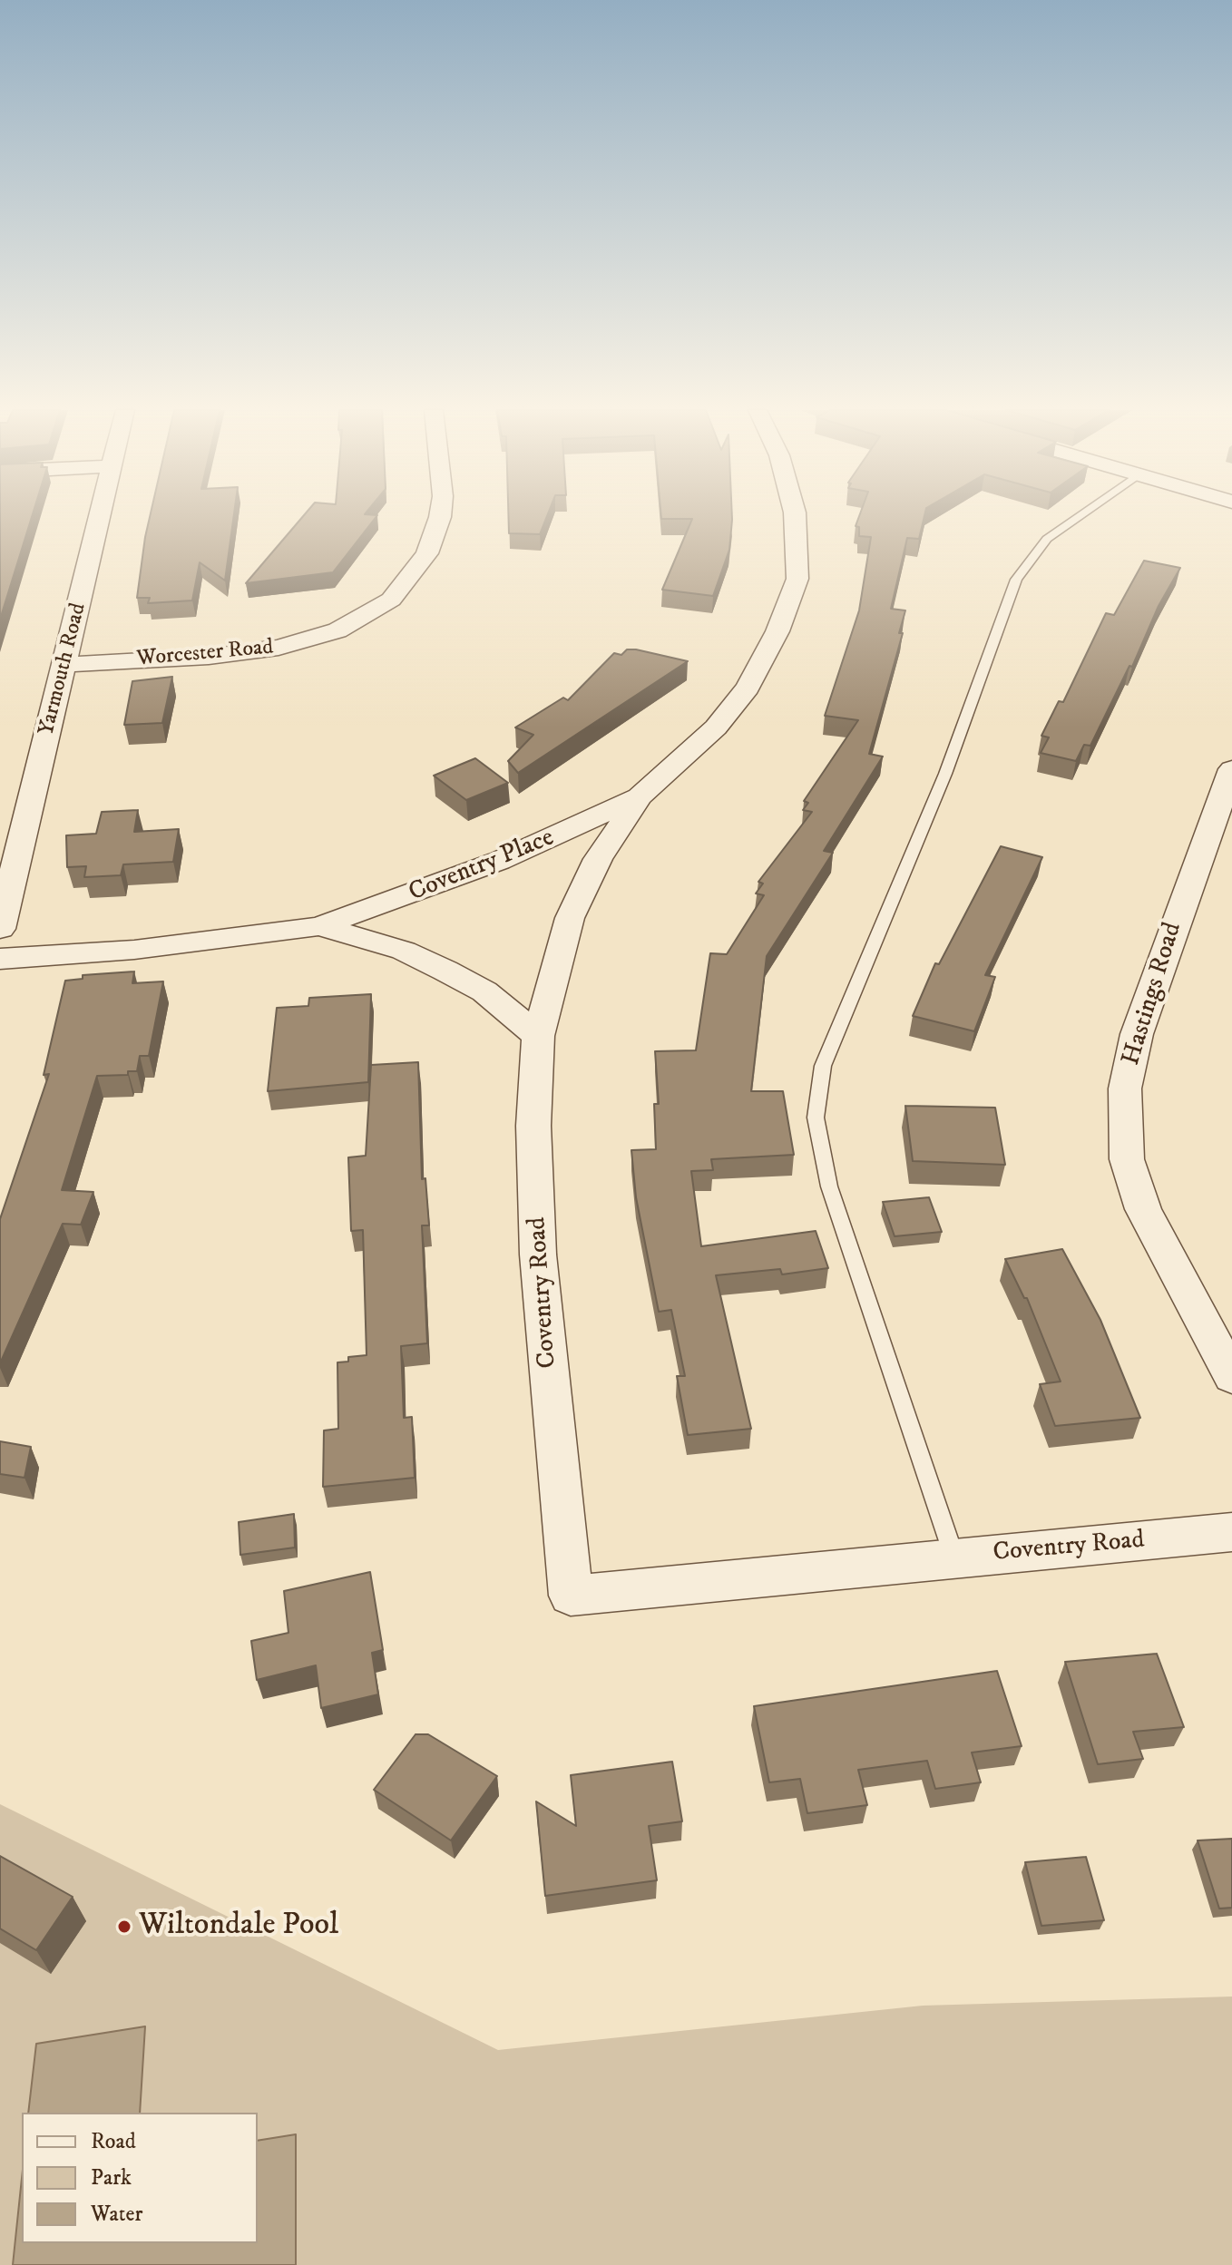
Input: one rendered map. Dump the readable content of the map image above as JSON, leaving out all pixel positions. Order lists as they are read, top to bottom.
{
  "streets": {
    "street": [
      "Worcester Road",
      "Yarmouth Road",
      "Coventry Place",
      "Hastings Road",
      "Coventry Road"
    ]
  },
  "crossings": [
    ["Worcester Road", "Yarmouth Road"],
    ["Coventry Place", "Coventry Road"]
  ],
  "places": ["Wiltondale Pool"],
  "legend": ["Road", "Park", "Water"]
}
